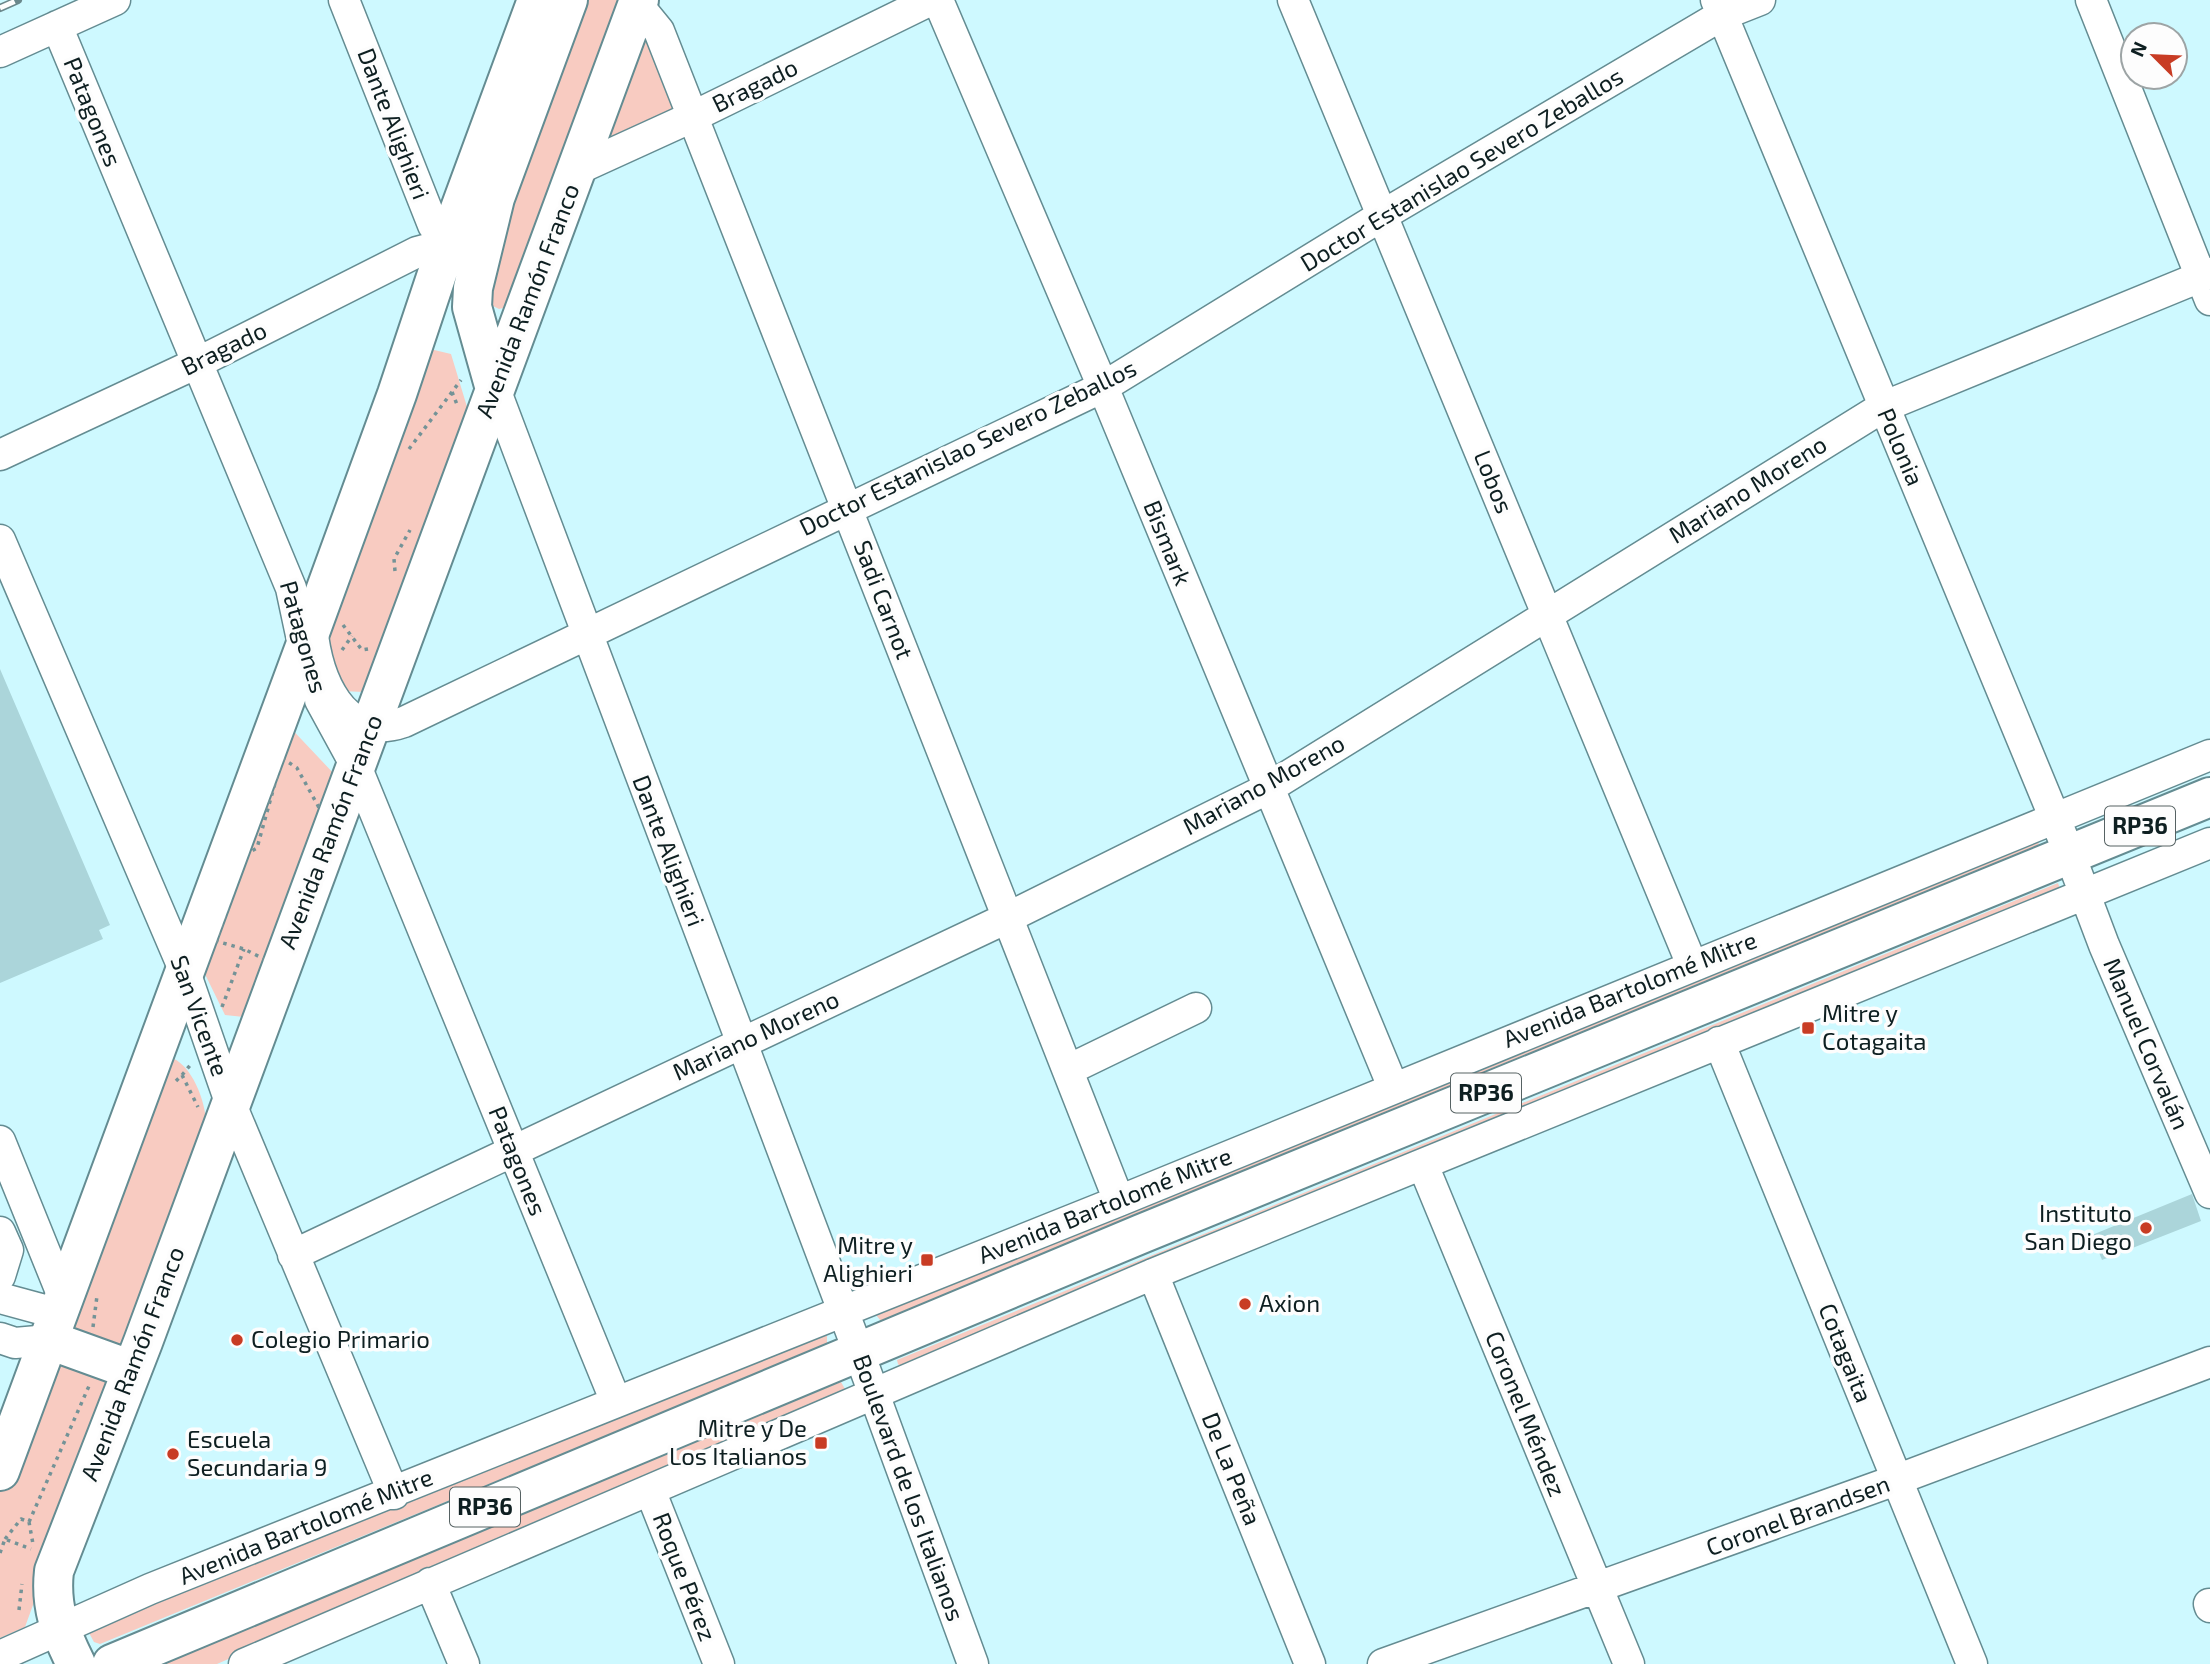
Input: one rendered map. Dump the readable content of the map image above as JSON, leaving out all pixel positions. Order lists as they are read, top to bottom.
{
  "streets": {
    "main road": ["Avenida Ramón Franco", "RP36", "Avenida Bartolomé Mitre"],
    "street": [
      "Bragado",
      "Patagones",
      "Dante Alighieri",
      "Doctor Estanislao Severo Zeballos",
      "Polonia",
      "Lobos",
      "Mariano Moreno",
      "Bismark",
      "Sadi Carnot",
      "San Vicente",
      "Manuel Corvalán",
      "Cotagaita",
      "Coronel Méndez",
      "De La Peña",
      "Boulevard de los Italianos",
      "Coronel Brandsen",
      "Roque Pérez"
    ]
  },
  "crossings": [
    ["Bragado", "Patagones"],
    ["Bragado", "Dante Alighieri"],
    ["Bragado", "Avenida Ramón Franco"],
    ["Bragado", "Sadi Carnot"],
    ["Patagones", "Avenida Ramón Franco"],
    ["Patagones", "Mariano Moreno"],
    ["Patagones", "Avenida Bartolomé Mitre"],
    ["Dante Alighieri", "Doctor Estanislao Severo Zeballos"],
    ["Dante Alighieri", "Avenida Ramón Franco"],
    ["Dante Alighieri", "Mariano Moreno"],
    ["Dante Alighieri", "Avenida Bartolomé Mitre"],
    ["Dante Alighieri", "Boulevard de los Italianos"],
    ["Doctor Estanislao Severo Zeballos", "Avenida Ramón Franco"],
    ["Doctor Estanislao Severo Zeballos", "Polonia"],
    ["Doctor Estanislao Severo Zeballos", "Lobos"],
    ["Doctor Estanislao Severo Zeballos", "Bismark"],
    ["Doctor Estanislao Severo Zeballos", "Sadi Carnot"],
    ["Avenida Ramón Franco", "Sadi Carnot"],
    ["Avenida Ramón Franco", "Avenida Bartolomé Mitre"],
    ["Avenida Ramón Franco", "San Vicente"],
    ["Polonia", "Mariano Moreno"],
    ["Polonia", "Avenida Bartolomé Mitre"],
    ["Polonia", "Manuel Corvalán"],
    ["Lobos", "Mariano Moreno"],
    ["Lobos", "Avenida Bartolomé Mitre"],
    ["Mariano Moreno", "Bismark"],
    ["Mariano Moreno", "Sadi Carnot"],
    ["Mariano Moreno", "San Vicente"],
    ["Bismark", "Avenida Bartolomé Mitre"],
    ["Sadi Carnot", "Avenida Bartolomé Mitre"],
    ["Avenida Bartolomé Mitre", "San Vicente"],
    ["Avenida Bartolomé Mitre", "Boulevard de los Italianos"],
    ["Cotagaita", "Coronel Brandsen"],
    ["Coronel Méndez", "Coronel Brandsen"]
  ],
  "places": {
    "transit": ["Mitre y Cotagaita", "Mitre y Alighieri", "Mitre y De Los Italianos"],
    "other": [
      "Instituto San Diego",
      "Axion",
      "Colegio Primario",
      "Escuela Secundaria 9"
    ]
  },
  "north": "top left"
}
